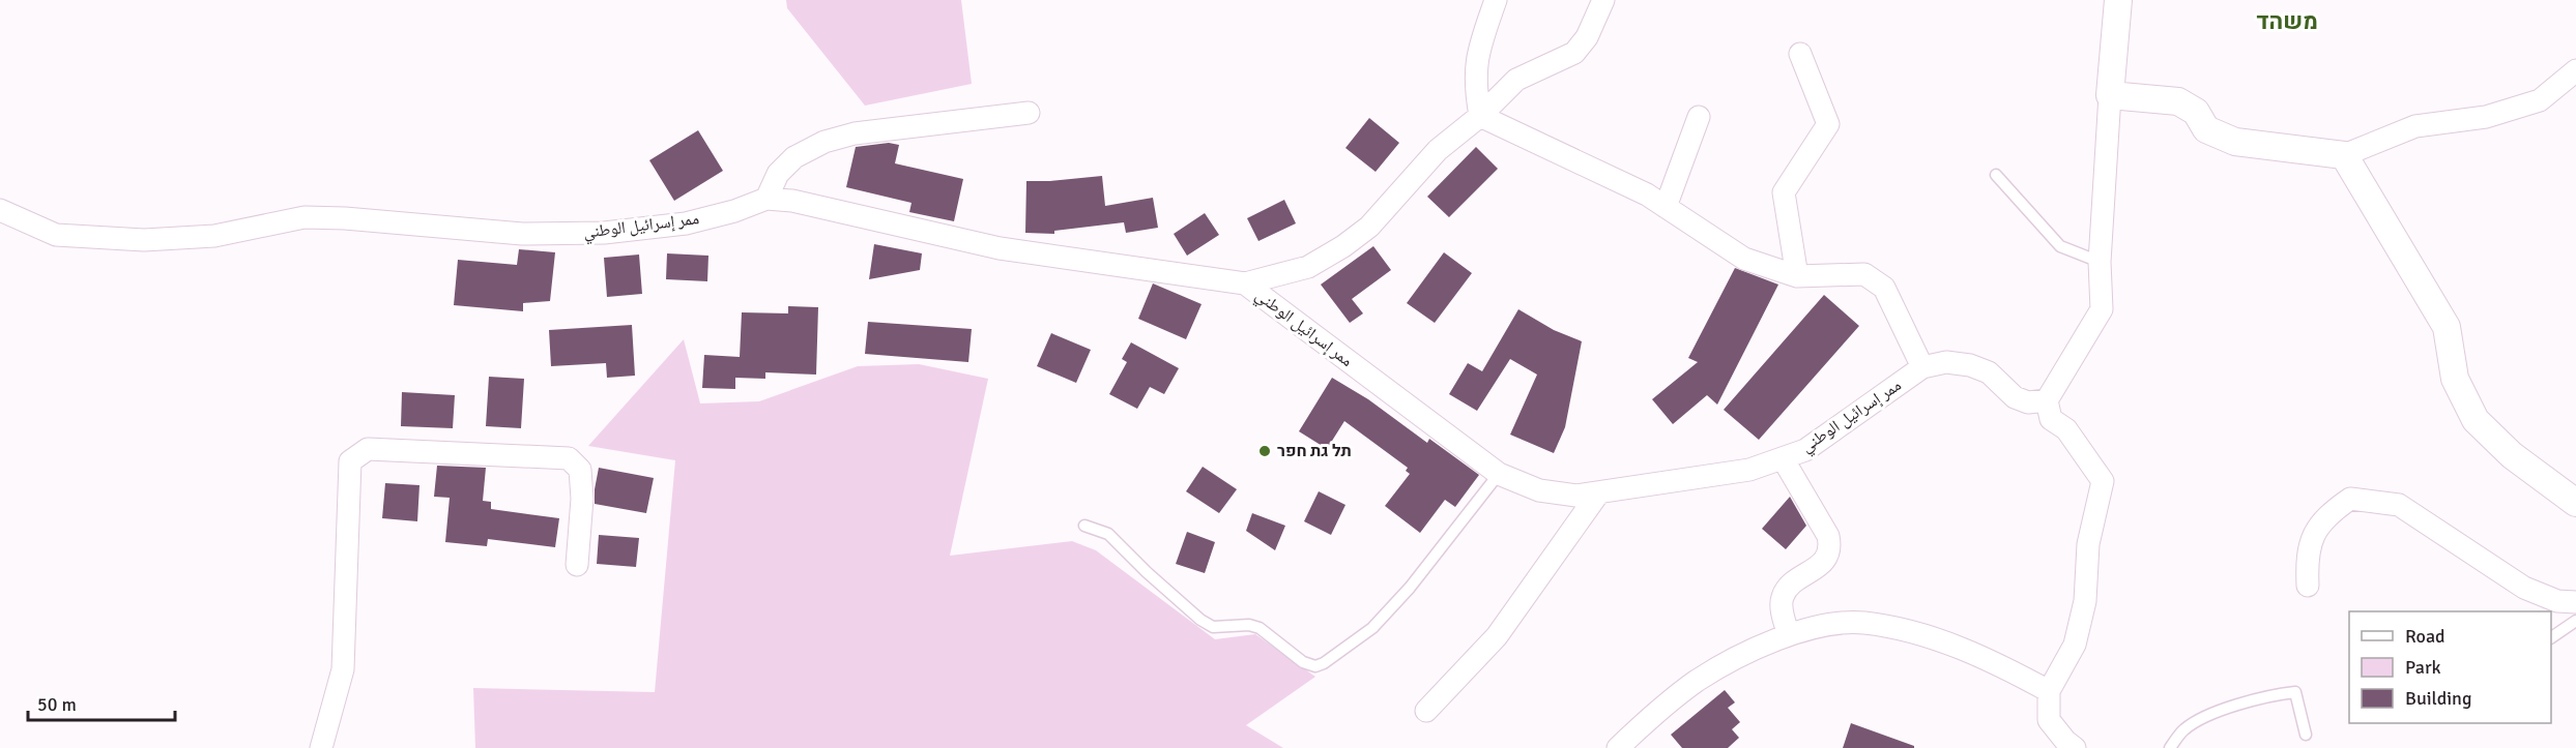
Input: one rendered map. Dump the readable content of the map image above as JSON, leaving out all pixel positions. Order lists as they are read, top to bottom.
{
  "streets": {
    "street": ["ممر إسرائيل الوطني"]
  },
  "districts": ["משהד"],
  "places": ["תל גת חפר"],
  "legend": ["Road", "Park", "Building"],
  "scale_bar": "50 m"
}
